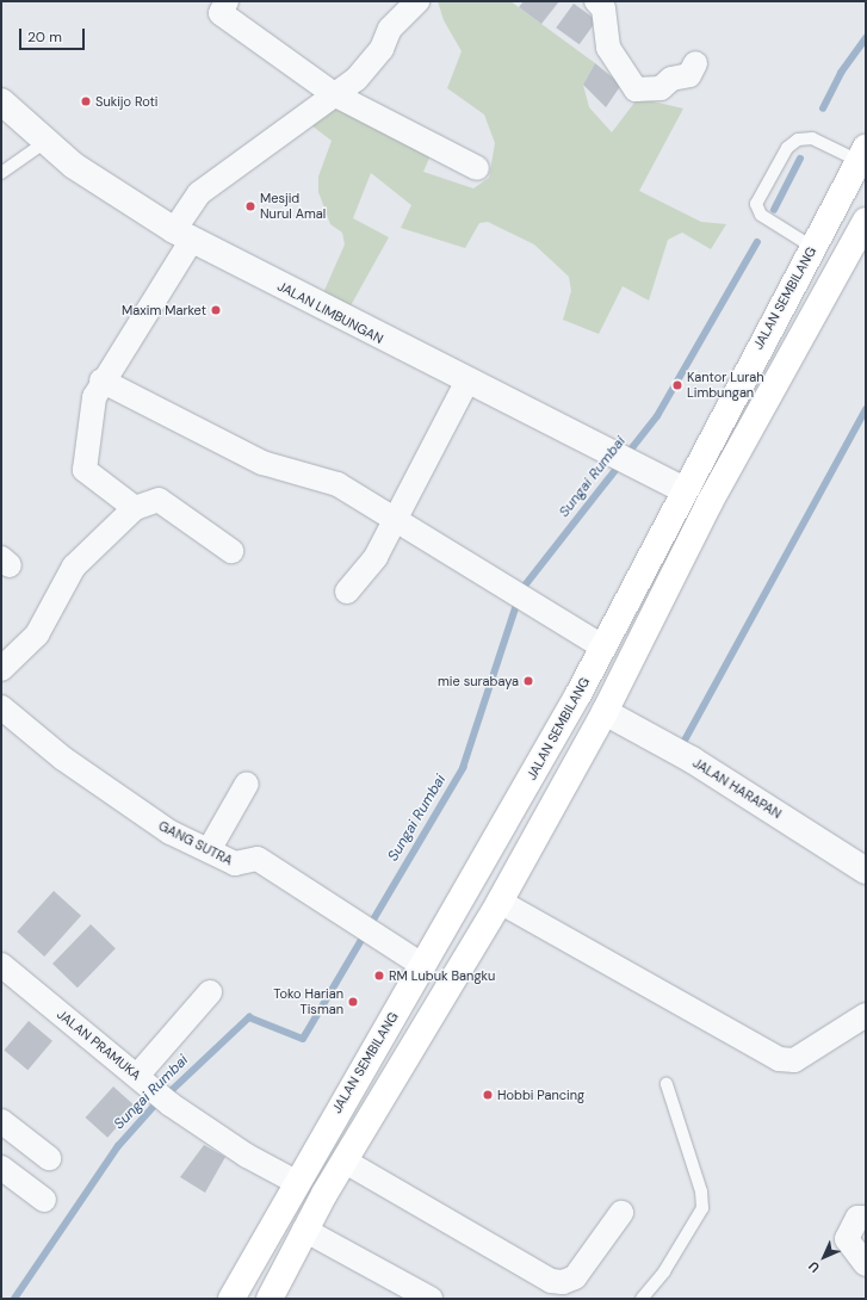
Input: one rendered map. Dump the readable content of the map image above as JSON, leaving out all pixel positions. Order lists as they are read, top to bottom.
{
  "streets": {
    "main road": ["JALAN SEMBILANG"],
    "street": [
      "JALAN LIMBUNGAN",
      "JALAN HARAPAN",
      "GANG SUTRA",
      "JALAN PRAMUKA"
    ]
  },
  "crossings": [
    ["JALAN SEMBILANG", "JALAN LIMBUNGAN"],
    ["JALAN SEMBILANG", "GANG SUTRA"],
    ["JALAN SEMBILANG", "JALAN PRAMUKA"]
  ],
  "water": ["Sungai Rumbai"],
  "places": [
    "Sukijo Roti",
    "Mesjid Nurul Amal",
    "Maxim Market",
    "Kantor Lurah Limbungan",
    "mie surabaya",
    "RM Lubuk Bangku",
    "Toko Harian Tisman",
    "Hobbi Pancing"
  ],
  "scale_bar": "20 m",
  "north": "bottom left"
}
